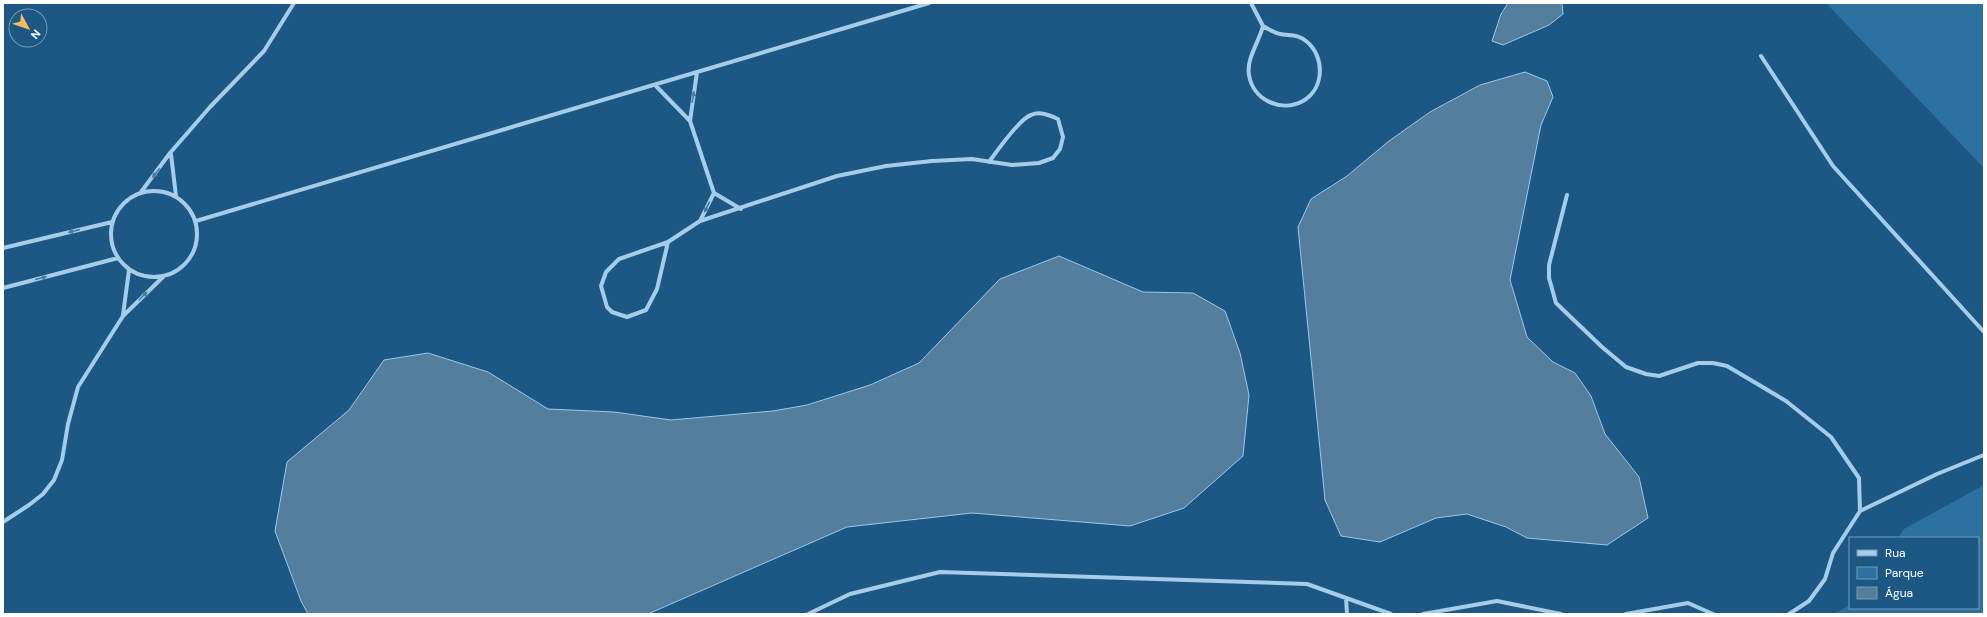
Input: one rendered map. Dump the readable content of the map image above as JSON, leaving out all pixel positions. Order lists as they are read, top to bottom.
{
  "legend": ["Rua", "Parque", "Água"],
  "north": "bottom right"
}
